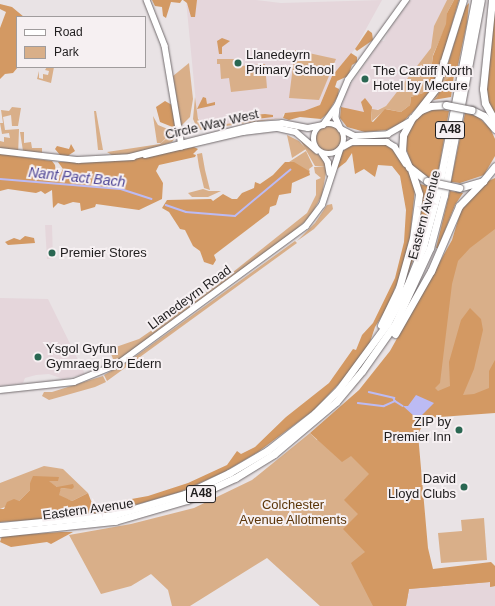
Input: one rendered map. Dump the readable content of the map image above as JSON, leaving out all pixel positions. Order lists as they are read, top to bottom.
{
  "streets": {
    "main road": ["A48", "Eastern Avenue"],
    "street": ["Circle Way West", "Llanedeyrn Road"]
  },
  "crossings": [
    ["Circle Way West", "Llanedeyrn Road"],
    ["A48", "Eastern Avenue"]
  ],
  "water": ["Nant Pact Bach"],
  "parks": ["Colchester Avenue Allotments"],
  "places": [
    "Llanedeyrn Primary School",
    "The Cardiff North Hotel by Mecure",
    "Premier Stores",
    "Ysgol Gyfun Gymraeg Bro Edern",
    "ZIP by Premier Inn",
    "David Lloyd Clubs"
  ],
  "legend": ["Road", "Park"]
}
